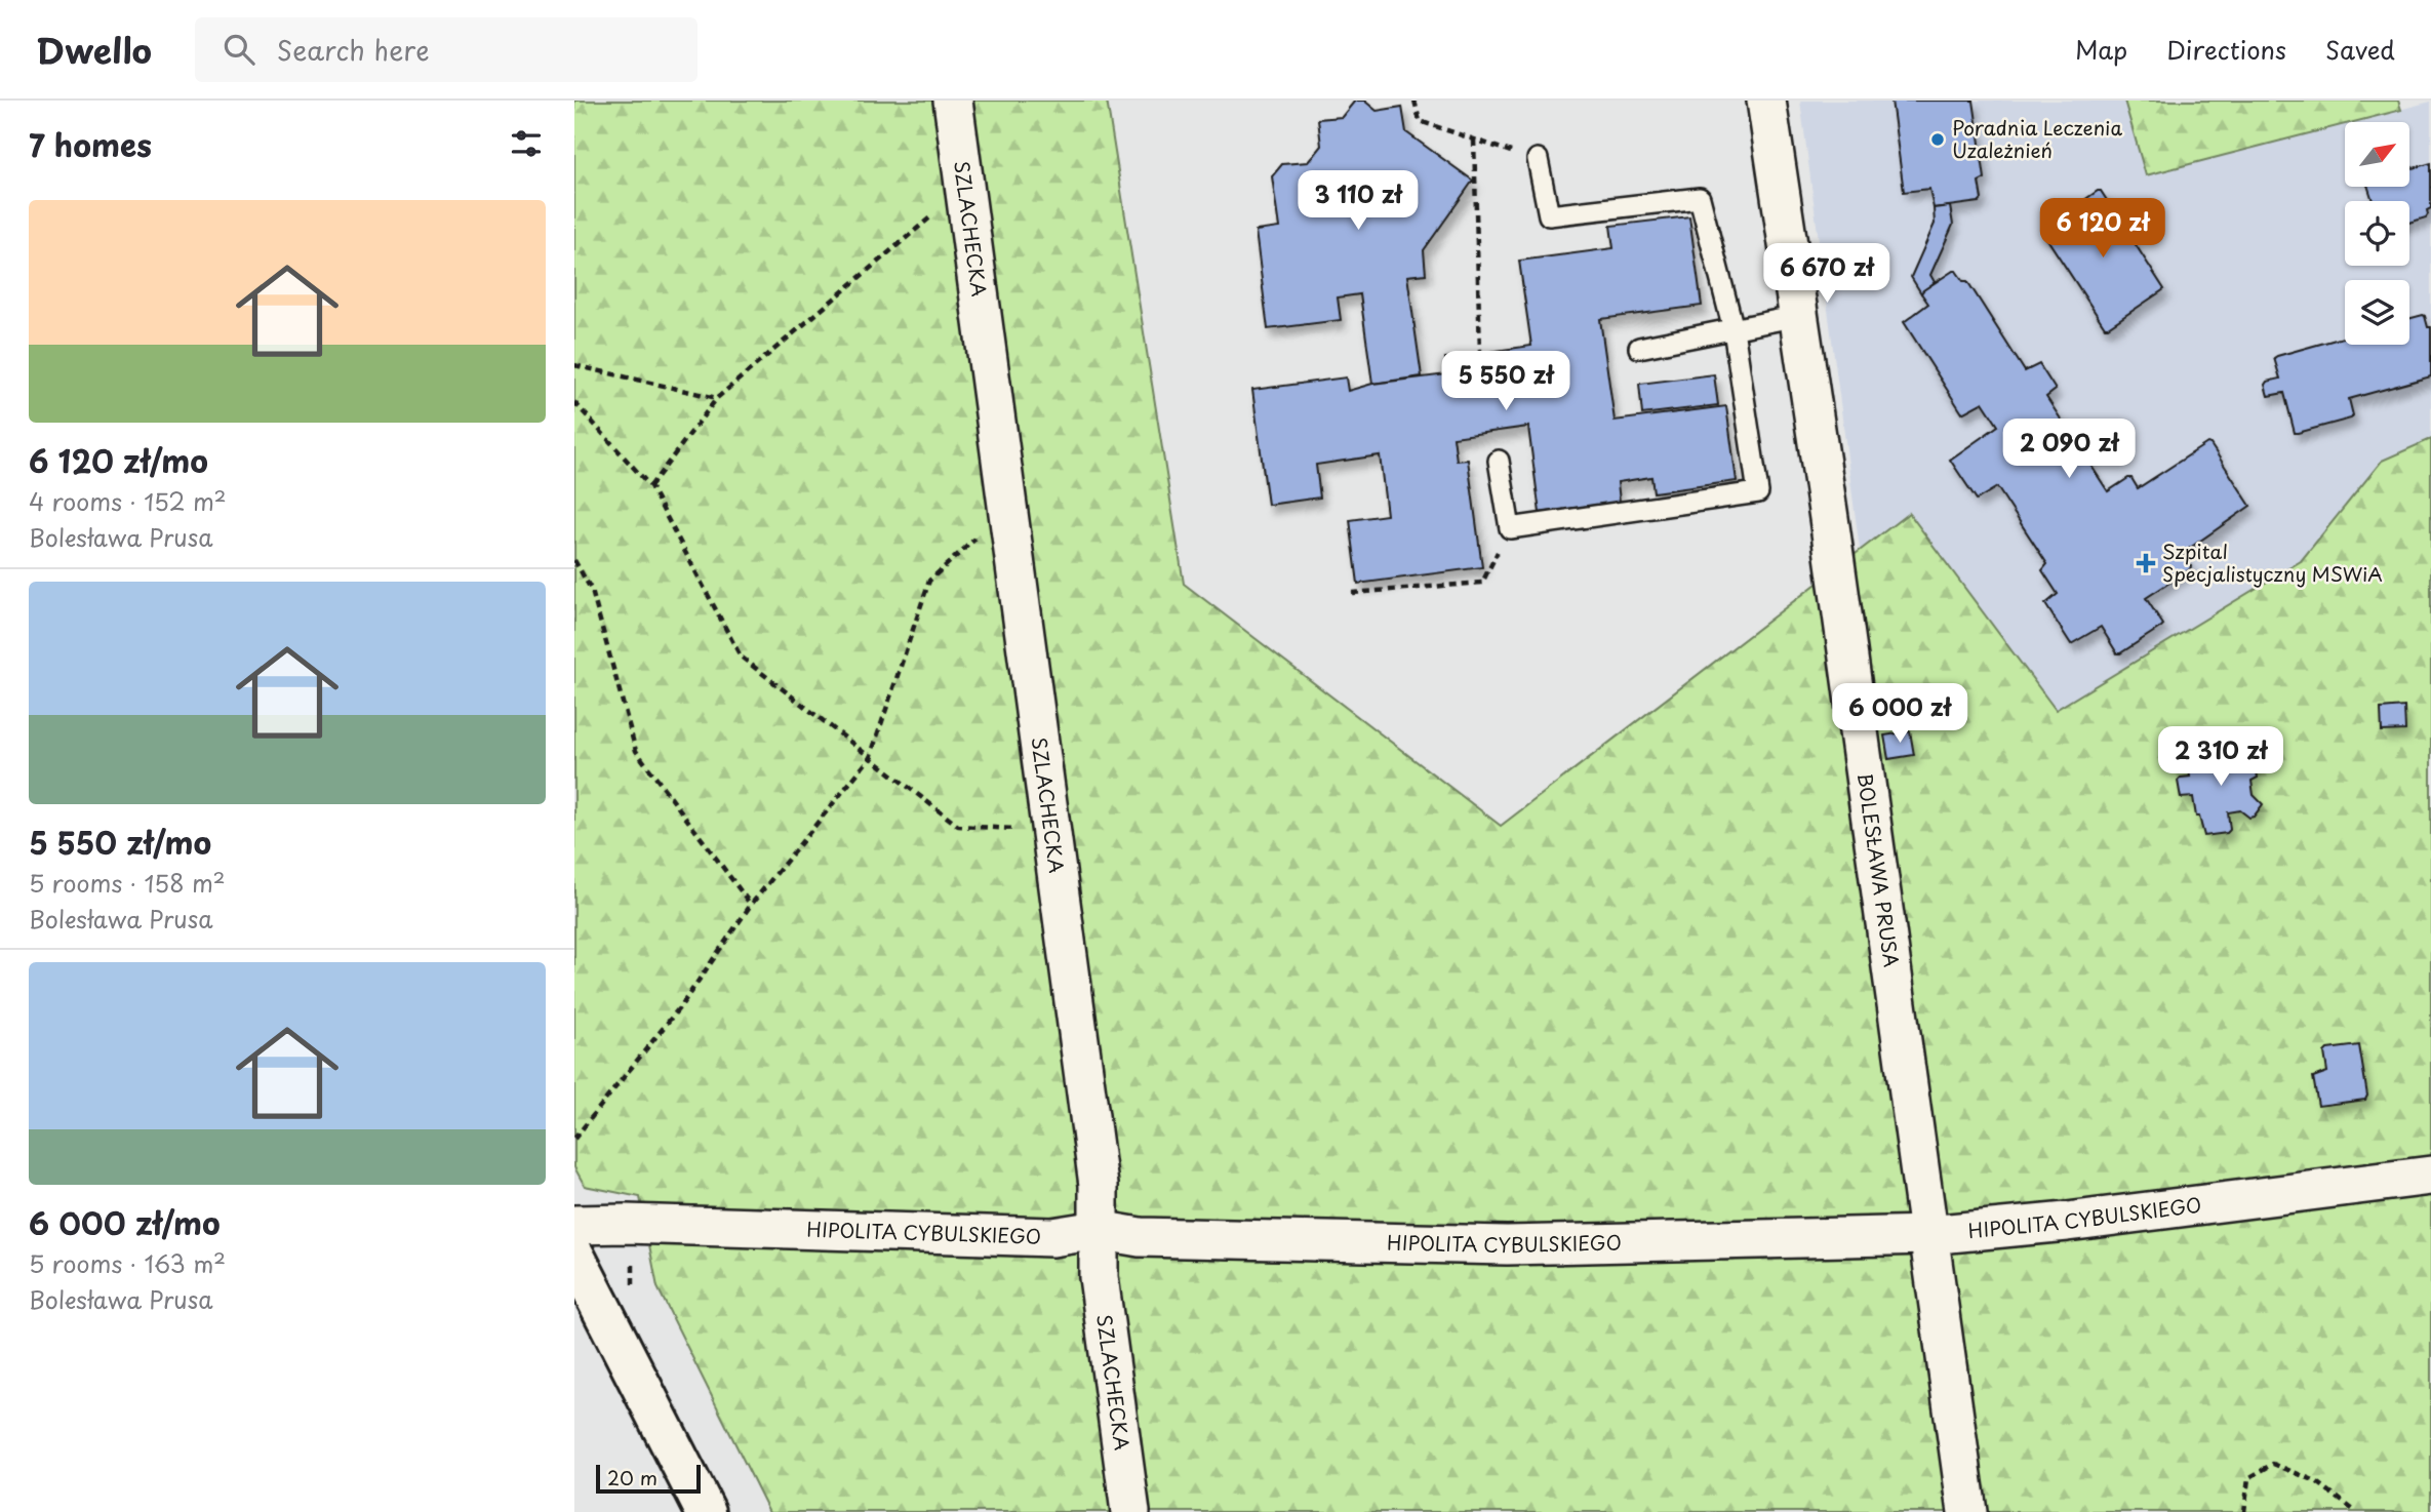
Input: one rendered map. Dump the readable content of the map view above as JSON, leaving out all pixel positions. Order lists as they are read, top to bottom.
{
  "streets": {
    "street": ["SZLACHECKA", "BOLESŁAWA PRUSA", "HIPOLITA CYBULSKIEGO"]
  },
  "crossings": [
    ["SZLACHECKA", "HIPOLITA CYBULSKIEGO"],
    ["BOLESŁAWA PRUSA", "HIPOLITA CYBULSKIEGO"]
  ],
  "places": {
    "other": ["Poradnia Leczenia Uzależnień"],
    "health": ["Szpital Specjalistyczny MSWiA"]
  },
  "scale_bar": "20 m",
  "north": "top right",
  "page": {
    "header": "Dwello",
    "search": "Search here",
    "nav": ["Map", "Directions", "Saved"],
    "heading": "7 homes",
    "price": [
      "3 110 zł",
      "6 120 zł",
      "6 670 zł",
      "5 550 zł",
      "2 090 zł",
      "6 000 zł",
      "2 310 zł"
    ],
    "list": [
      {
        "name": "6 120 zł/mo",
        "note": "4 rooms · 152 m² · Bolesława Prusa"
      },
      {
        "name": "5 550 zł/mo",
        "note": "5 rooms · 158 m² · Bolesława Prusa"
      },
      {
        "name": "6 000 zł/mo",
        "note": "5 rooms · 163 m² · Bolesława Prusa"
      }
    ],
    "scale": "20 m"
  }
}
